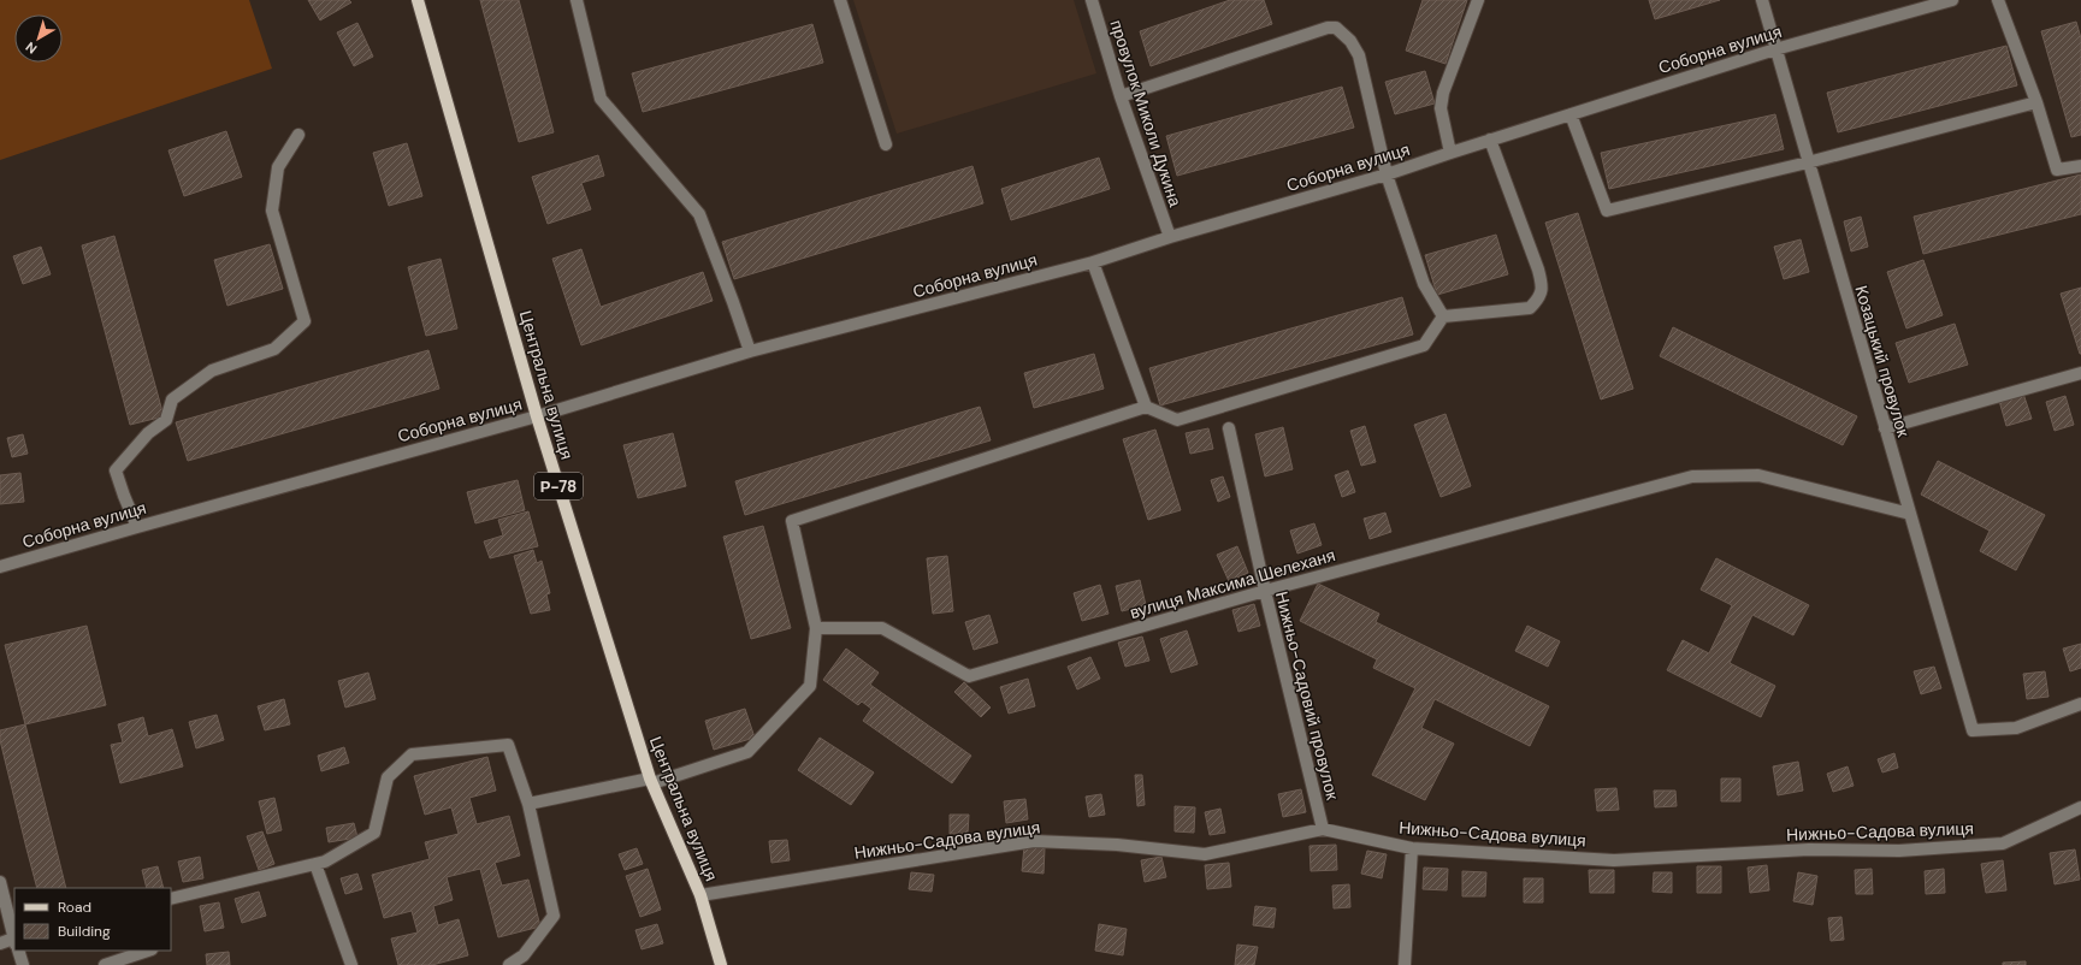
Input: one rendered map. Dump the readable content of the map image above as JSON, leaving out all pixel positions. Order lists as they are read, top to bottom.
{
  "streets": {
    "main road": ["Центральна вулиця", "Р-78"],
    "street": [
      "Соборна вулиця",
      "провулок Миколи Дукина",
      "Козацький провулок",
      "вулиця Максима Шелеханя",
      "Нижньо-Садовий провулок",
      "Нижньо-Садова вулиця"
    ]
  },
  "crossings": [
    ["Соборна вулиця", "провулок Миколи Дукина"],
    ["Соборна вулиця", "Козацький провулок"],
    ["Соборна вулиця", "Центральна вулиця"],
    ["Козацький провулок", "вулиця Максима Шелеханя"],
    ["Центральна вулиця", "Нижньо-Садова вулиця"],
    ["вулиця Максима Шелеханя", "Нижньо-Садовий провулок"],
    ["Нижньо-Садовий провулок", "Нижньо-Садова вулиця"]
  ],
  "legend": ["Road", "Building"],
  "north": "bottom left"
}
